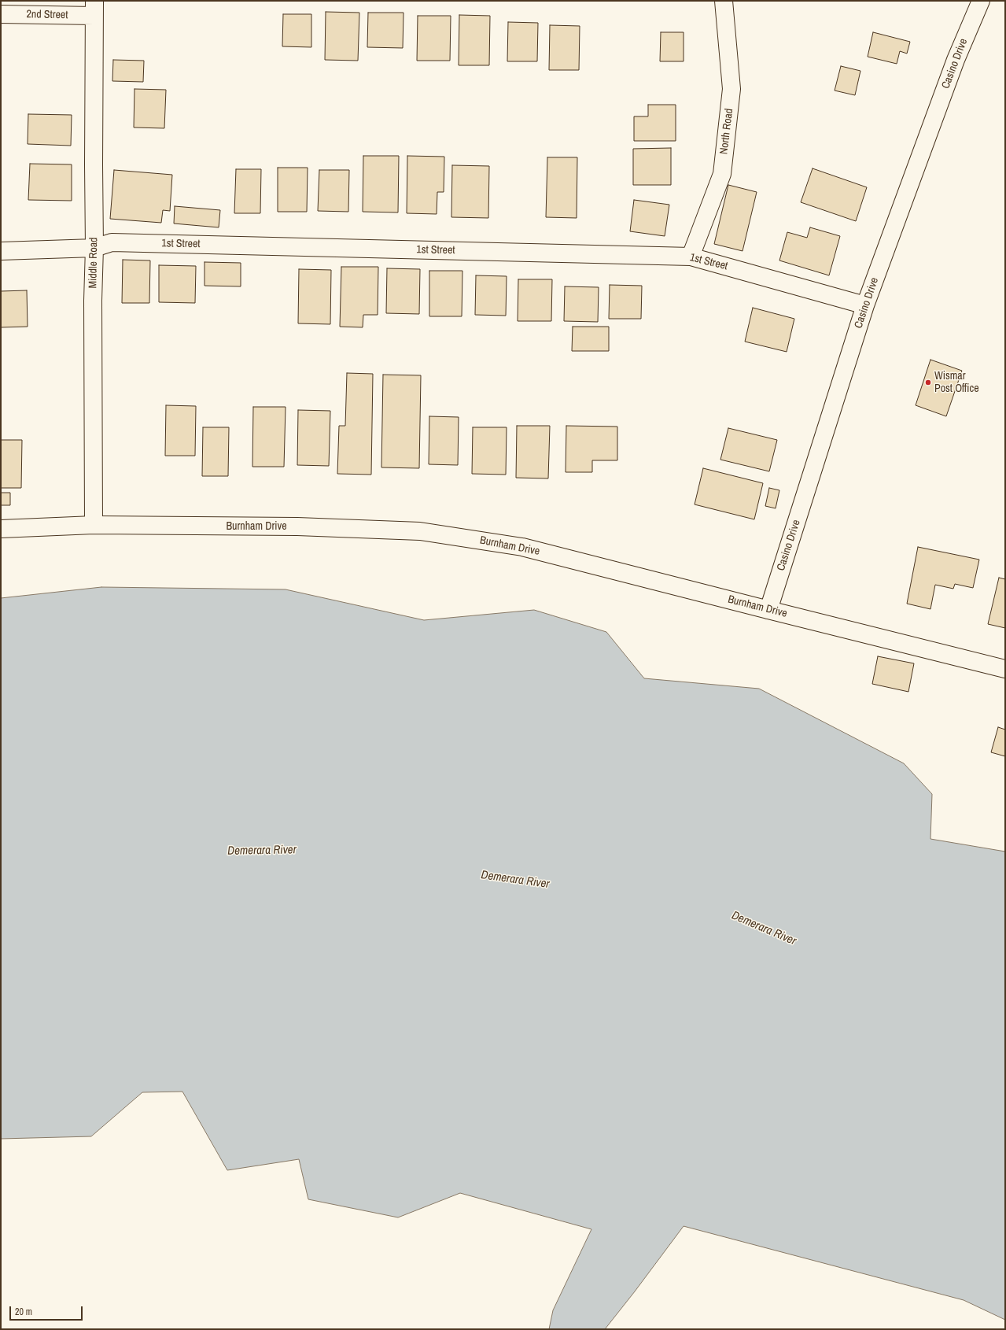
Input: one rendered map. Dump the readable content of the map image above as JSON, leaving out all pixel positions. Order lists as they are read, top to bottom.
{
  "streets": {
    "street": [
      "2nd Street",
      "Casino Drive",
      "North Road",
      "1st Street",
      "Middle Road",
      "Burnham Drive"
    ]
  },
  "crossings": [
    ["2nd Street", "Middle Road"],
    ["Casino Drive", "1st Street"],
    ["Casino Drive", "Burnham Drive"],
    ["North Road", "1st Street"],
    ["1st Street", "Middle Road"],
    ["Middle Road", "Burnham Drive"]
  ],
  "water": ["Demerara River"],
  "places": ["Wismar Post Office"],
  "scale_bar": "20 m"
}
